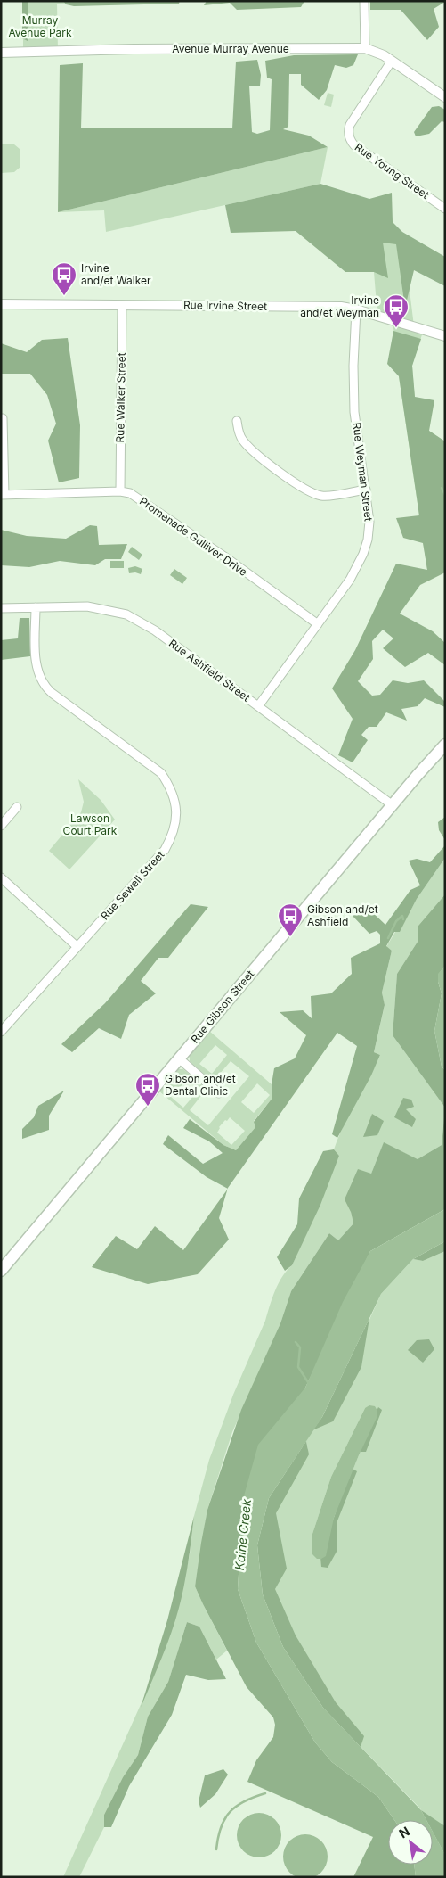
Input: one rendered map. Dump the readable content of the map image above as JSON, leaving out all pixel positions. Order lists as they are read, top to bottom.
{
  "streets": {
    "main road": ["Rue Gibson Street"],
    "street": [
      "Avenue Murray Avenue",
      "Rue Young Street",
      "Rue Irvine Street",
      "Rue Walker Street",
      "Rue Weyman Street",
      "Promenade Gulliver Drive",
      "Rue Ashfield Street",
      "Rue Sewell Street"
    ]
  },
  "crossings": [
    ["Avenue Murray Avenue", "Rue Young Street"],
    ["Rue Irvine Street", "Rue Walker Street"],
    ["Rue Irvine Street", "Rue Weyman Street"],
    ["Rue Walker Street", "Promenade Gulliver Drive"],
    ["Rue Weyman Street", "Promenade Gulliver Drive"],
    ["Rue Weyman Street", "Rue Ashfield Street"],
    ["Rue Ashfield Street", "Rue Sewell Street"],
    ["Rue Ashfield Street", "Rue Gibson Street"]
  ],
  "water": ["Kaine Creek"],
  "parks": ["Murray Avenue Park", "Lawson Court Park"],
  "places": {
    "bus stop": [
      "Irvine and/et Walker",
      "Irvine and/et Weyman",
      "Gibson and/et Ashfield",
      "Gibson and/et Dental Clinic"
    ]
  },
  "north": "top left"
}
